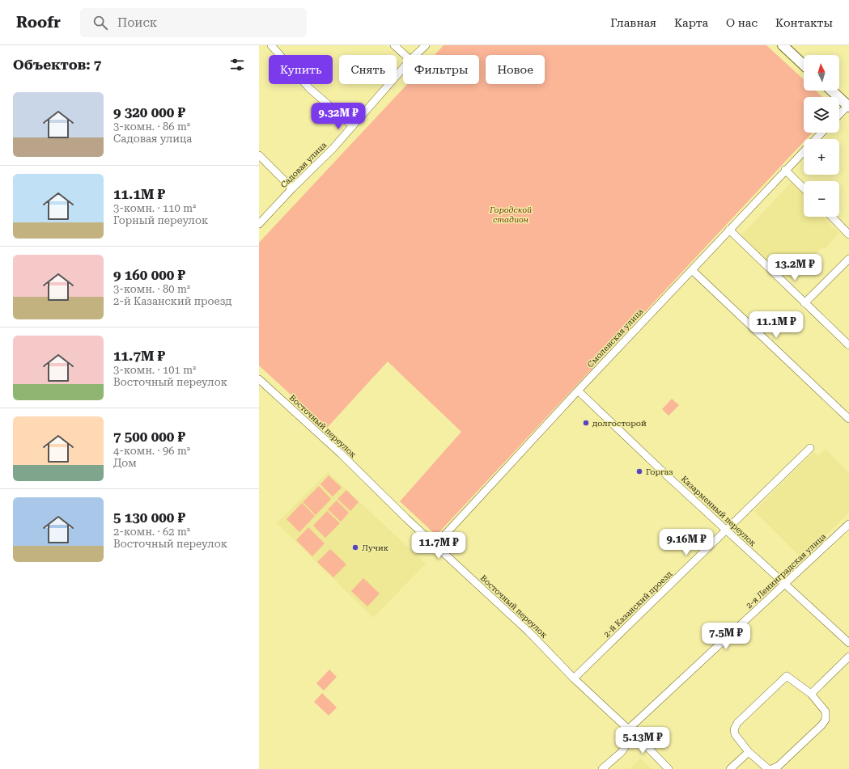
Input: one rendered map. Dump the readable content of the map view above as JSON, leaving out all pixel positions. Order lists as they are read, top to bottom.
{
  "streets": {
    "street": [
      "Садовая улица",
      "Смоленская улица",
      "Восточный переулок",
      "Казарменный переулок",
      "2-я Ленинградская улица",
      "2-й Казанский проезд"
    ]
  },
  "crossings": [
    ["Смоленская улица", "Восточный переулок"],
    ["Смоленская улица", "Казарменный переулок"],
    ["Восточный переулок", "2-я Ленинградская улица"],
    ["Восточный переулок", "2-й Казанский проезд"],
    ["Казарменный переулок", "2-я Ленинградская улица"],
    ["Казарменный переулок", "2-й Казанский проезд"]
  ],
  "parks": ["Городской стадион"],
  "places": ["долгосторой", "Горгаз", "Лучик"],
  "north": "top",
  "page": {
    "header": "Roofr",
    "search": "Поиск",
    "nav": [
      "Главная",
      "Карта",
      "О нас",
      "Контакты"
    ],
    "heading": "Объектов: 7",
    "map_buttons": ["+", "−"],
    "chip": [
      "Купить",
      "Снять",
      "Фильтры",
      "Новое"
    ],
    "list": [
      {
        "name": "9 320 000 ₽",
        "note": "3-комн. · 86 m² · Садовая улица"
      },
      {
        "name": "11.1M ₽",
        "note": "3-комн. · 110 m² · Горный переулок"
      },
      {
        "name": "9 160 000 ₽",
        "note": "3-комн. · 80 m² · 2-й Казанский проезд"
      },
      {
        "name": "11.7M ₽",
        "note": "3-комн. · 101 m² · Восточный переулок"
      },
      {
        "name": "7 500 000 ₽",
        "note": "4-комн. · 96 m² · Дом"
      },
      {
        "name": "5 130 000 ₽",
        "note": "2-комн. · 62 m² · Восточный переулок"
      }
    ],
    "price": [
      "9.32M ₽",
      "13.2M ₽",
      "11.1M ₽",
      "9.16M ₽",
      "11.7M ₽",
      "7.5M ₽",
      "5.13M ₽"
    ]
  }
}
